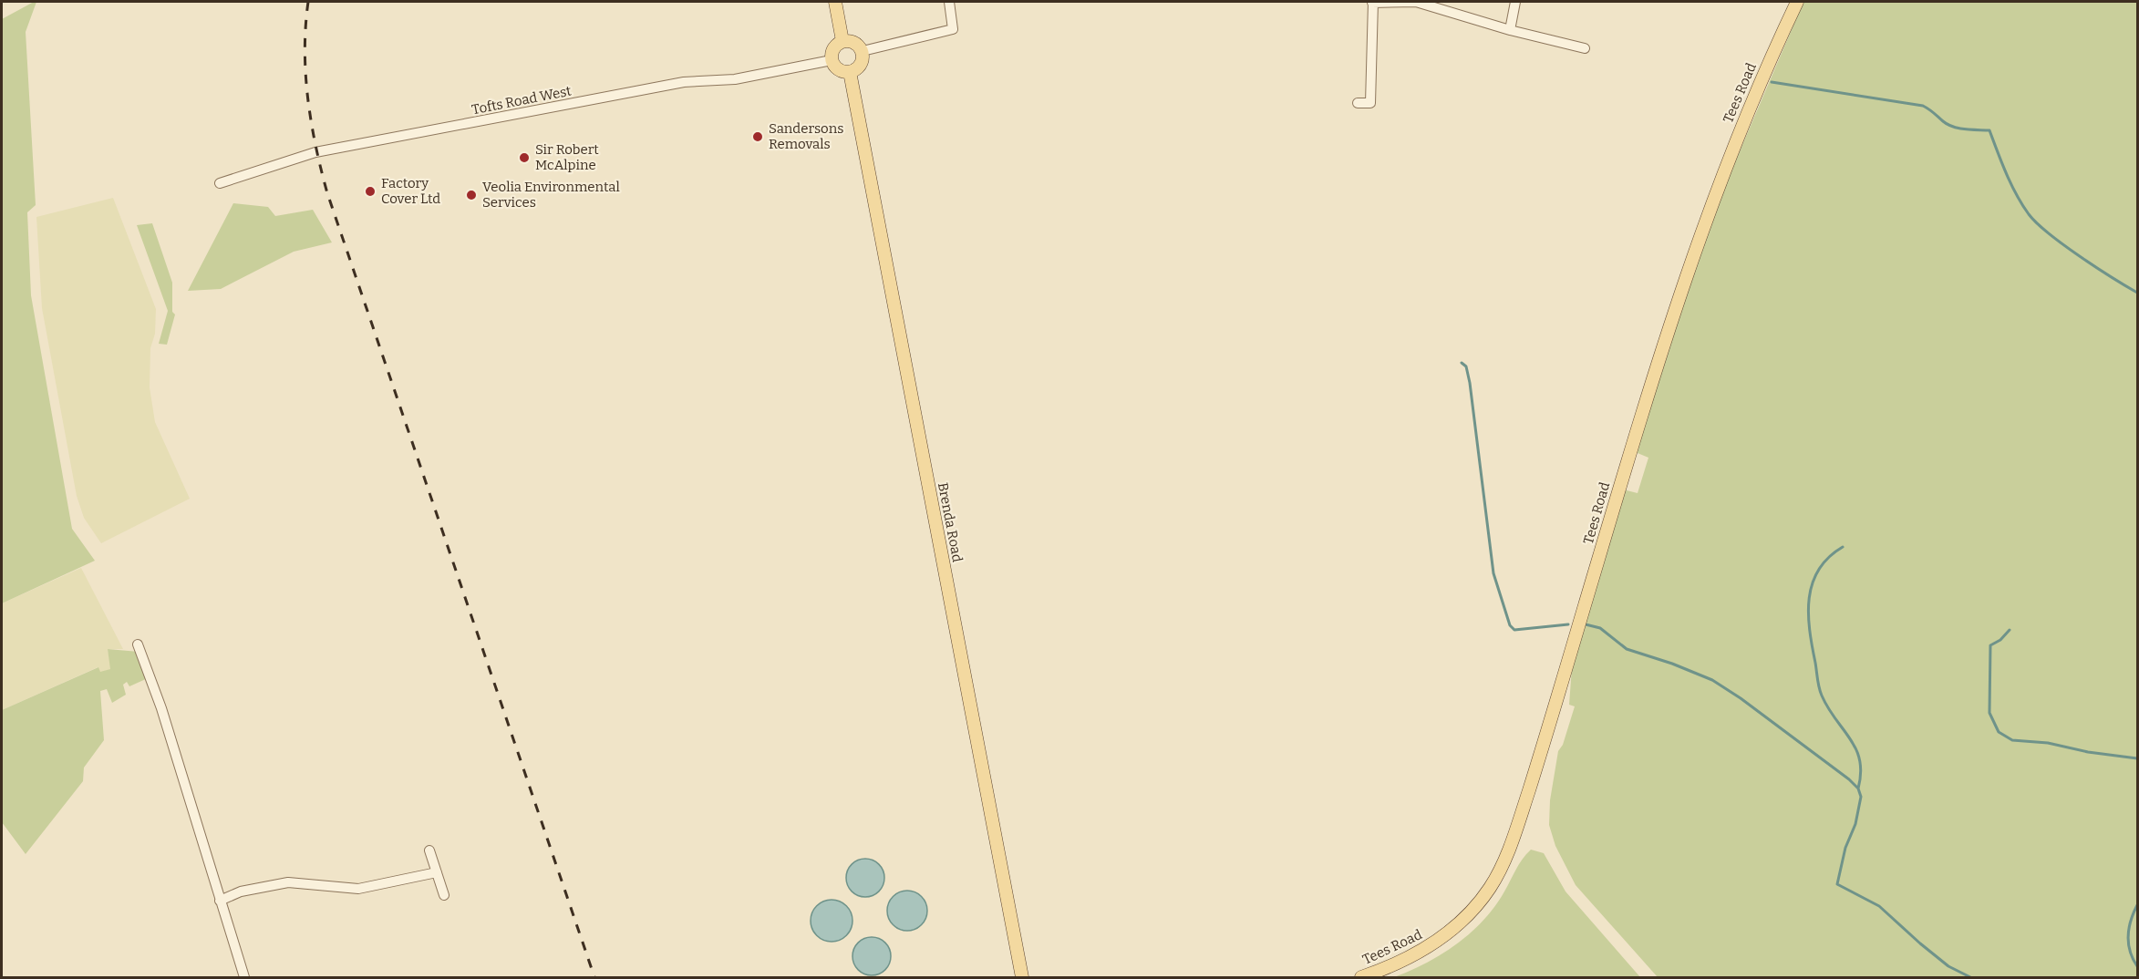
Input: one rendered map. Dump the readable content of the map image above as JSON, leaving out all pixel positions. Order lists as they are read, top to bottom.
{
  "streets": {
    "main road": ["Tees Road", "Brenda Road"],
    "street": ["Tofts Road West"]
  },
  "crossings": [
    ["Tofts Road West", "Brenda Road"]
  ],
  "places": [
    "Sandersons Removals",
    "Sir Robert McAlpine",
    "Factory Cover Ltd",
    "Veolia Environmental Services"
  ]
}
